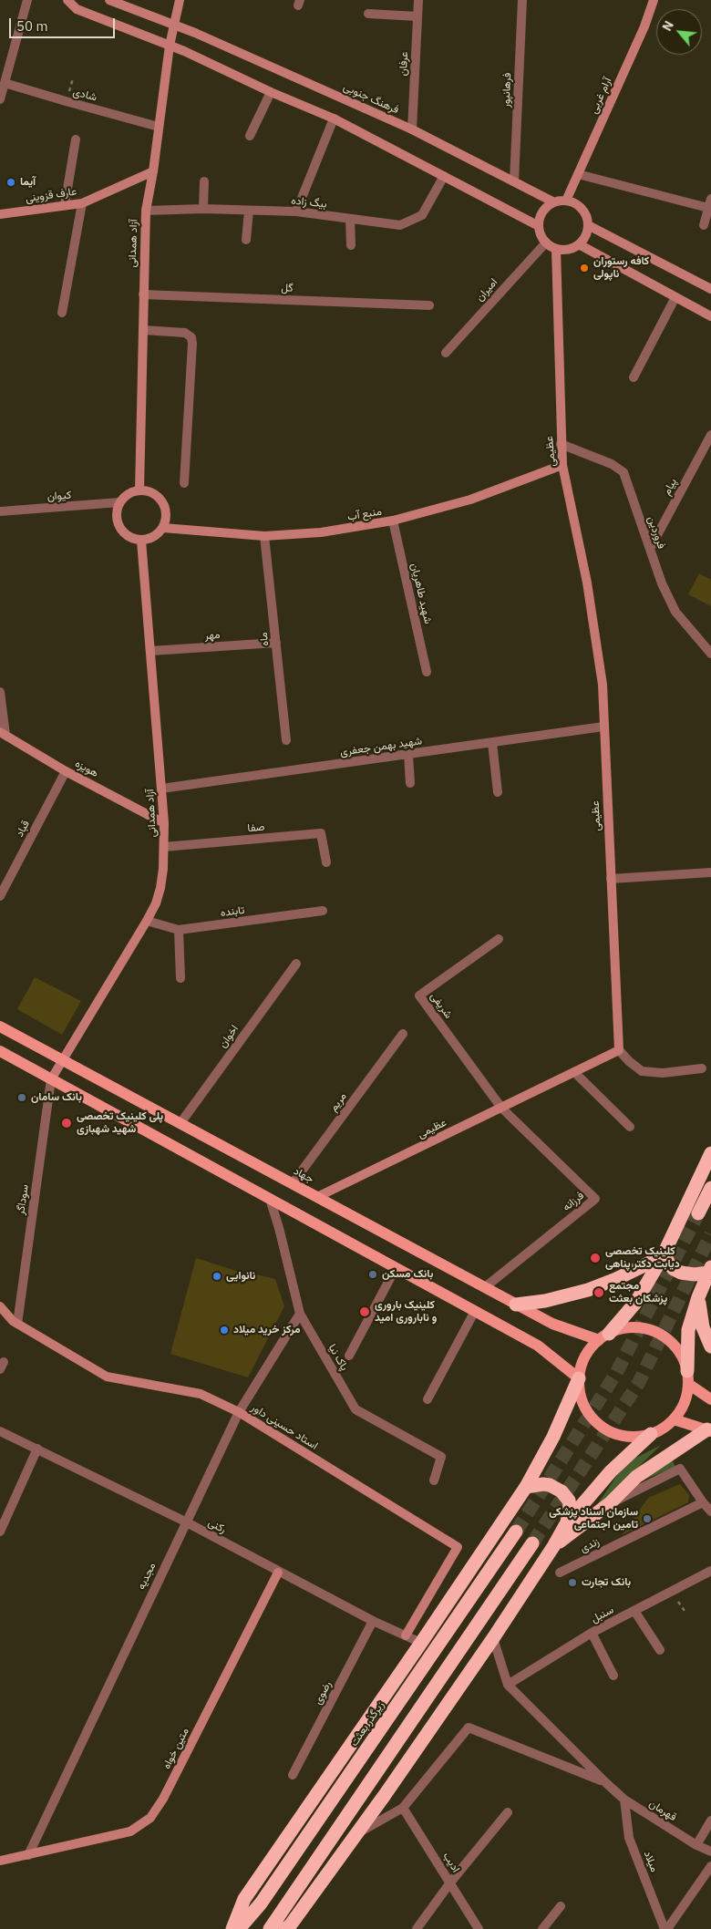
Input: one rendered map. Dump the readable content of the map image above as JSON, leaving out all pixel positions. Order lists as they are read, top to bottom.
{
  "streets": {
    "highway": ["زیرگذر بعثت"],
    "main road": ["جهاد"],
    "street": [
      "عرفان",
      "فرهانپور",
      "شادی",
      "آرام غربی",
      "فرهنگ جنوبی",
      "عارف قزوینی",
      "بیگ زاده",
      "آزاد همدانی",
      "گل",
      "امیران",
      "عظیمی",
      "پیام",
      "کیوان",
      "منبع آب",
      "فروردین",
      "شهید طاهریان",
      "مهر",
      "ماه",
      "شهید بهمن جعفری",
      "هویزه",
      "صفا",
      "قباد",
      "تابنده",
      "شریفی",
      "اخوان",
      "مریم",
      "سوداگر",
      "فرزانه",
      "پاک نیا",
      "استاد حسینی داور",
      "رکنی",
      "زندی",
      "مجدیه",
      "سنبل",
      "رضوی",
      "متین خواه",
      "قهرمان",
      "میلاد",
      "ادیب"
    ]
  },
  "crossings": [
    ["عرفان", "فرهنگ جنوبی"],
    ["فرهانپور", "فرهنگ جنوبی"],
    ["شادی", "آزاد همدانی"],
    ["آرام غربی", "فرهنگ جنوبی"],
    ["آرام غربی", "امیران"],
    ["آرام غربی", "عظیمی"],
    ["فرهنگ جنوبی", "آزاد همدانی"],
    ["فرهنگ جنوبی", "امیران"],
    ["فرهنگ جنوبی", "عظیمی"],
    ["عارف قزوینی", "آزاد همدانی"],
    ["بیگ زاده", "آزاد همدانی"],
    ["آزاد همدانی", "گل"],
    ["آزاد همدانی", "کیوان"],
    ["آزاد همدانی", "منبع آب"],
    ["آزاد همدانی", "مهر"],
    ["آزاد همدانی", "شهید بهمن جعفری"],
    ["آزاد همدانی", "هویزه"],
    ["آزاد همدانی", "صفا"],
    ["آزاد همدانی", "تابنده"],
    ["آزاد همدانی", "جهاد"],
    ["آزاد همدانی", "سوداگر"],
    ["امیران", "عظیمی"],
    ["عظیمی", "منبع آب"],
    ["عظیمی", "فروردین"],
    ["عظیمی", "شهید بهمن جعفری"],
    ["عظیمی", "شریفی"],
    ["عظیمی", "جهاد"],
    ["عظیمی", "فرزانه"],
    ["پیام", "فروردین"],
    ["کیوان", "منبع آب"],
    ["منبع آب", "شهید طاهریان"],
    ["منبع آب", "ماه"],
    ["مهر", "ماه"],
    ["هویزه", "قباد"],
    ["شریفی", "فرزانه"],
    ["اخوان", "جهاد"],
    ["مریم", "جهاد"],
    ["جهاد", "فرزانه"],
    ["سوداگر", "استاد حسینی داور"],
    ["پاک نیا", "مجدیه"],
    ["استاد حسینی داور", "رکنی"],
    ["استاد حسینی داور", "مجدیه"],
    ["رکنی", "مجدیه"],
    ["رکنی", "رضوی"],
    ["رکنی", "متین خواه"],
    ["مجدیه", "متین خواه"],
    ["قهرمان", "میلاد"]
  ],
  "places": [
    "آيما",
    "کافه رستوران ناپولی",
    "بانک سامان",
    "پلی کلینیک تخصصی شهید شهبازی",
    "کلینیک تخصصی دیابت دکتر پناهی",
    "بانک مسکن",
    "نانوایی",
    "مجتمع پزشکان بعثت",
    "کلینیک باروری و ناباروری امید",
    "مرکز خرید میلاد",
    "سازمان اسناد پزشکی تامین اجتماعی",
    "بانک تجارت"
  ],
  "scale_bar": "50 m",
  "north": "top left"
}
